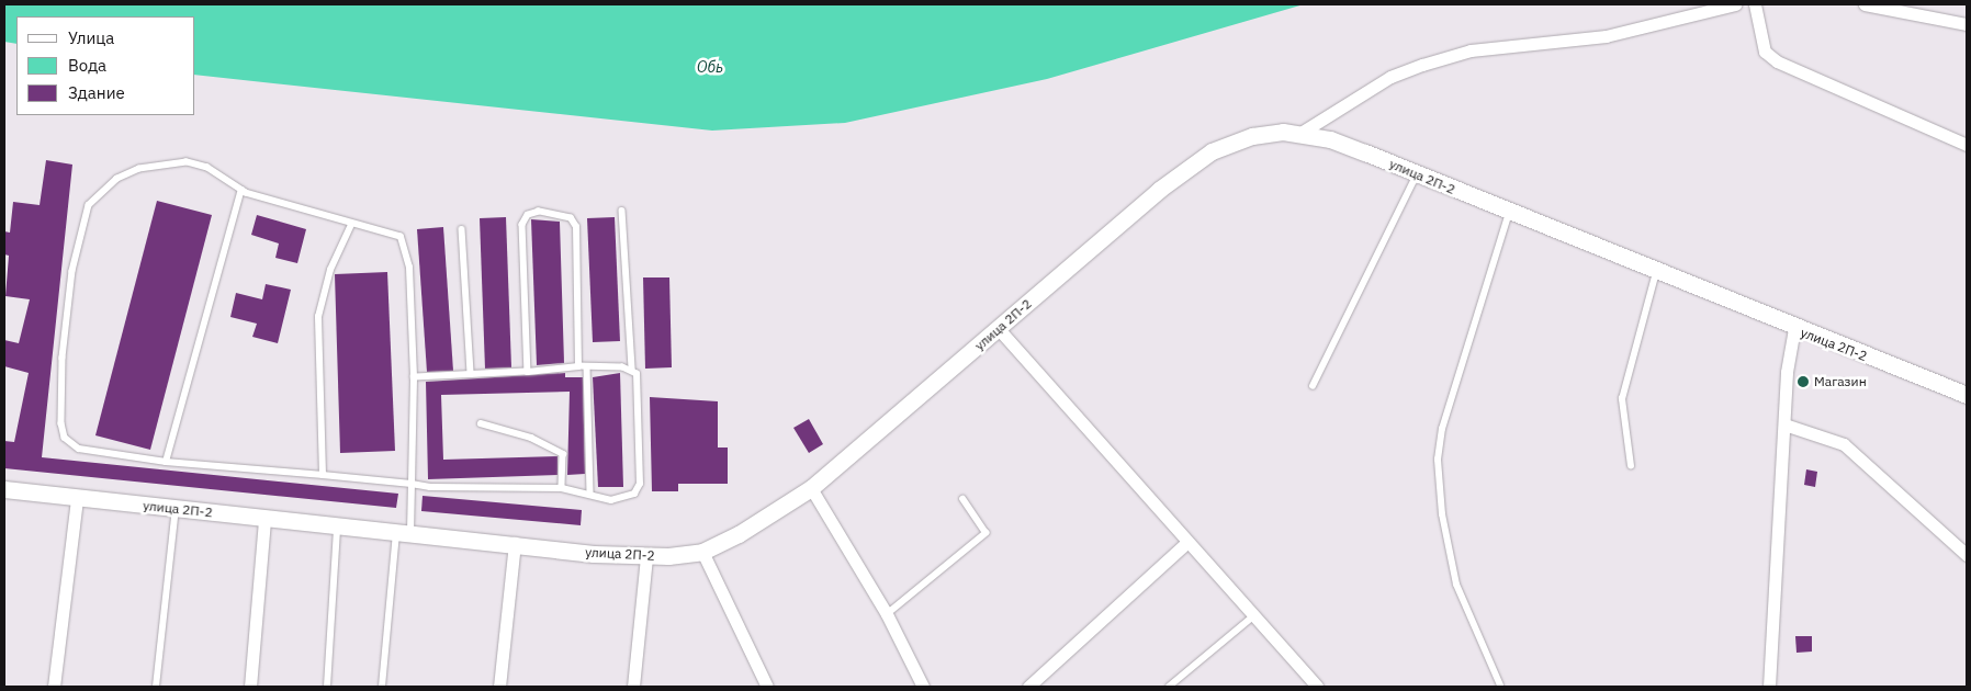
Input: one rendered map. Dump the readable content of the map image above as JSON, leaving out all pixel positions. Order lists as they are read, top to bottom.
{
  "streets": {
    "main road": ["улица 2П-2"]
  },
  "water": ["Обь"],
  "places": ["Магазин"],
  "legend": ["Улица", "Вода", "Здание"]
}
